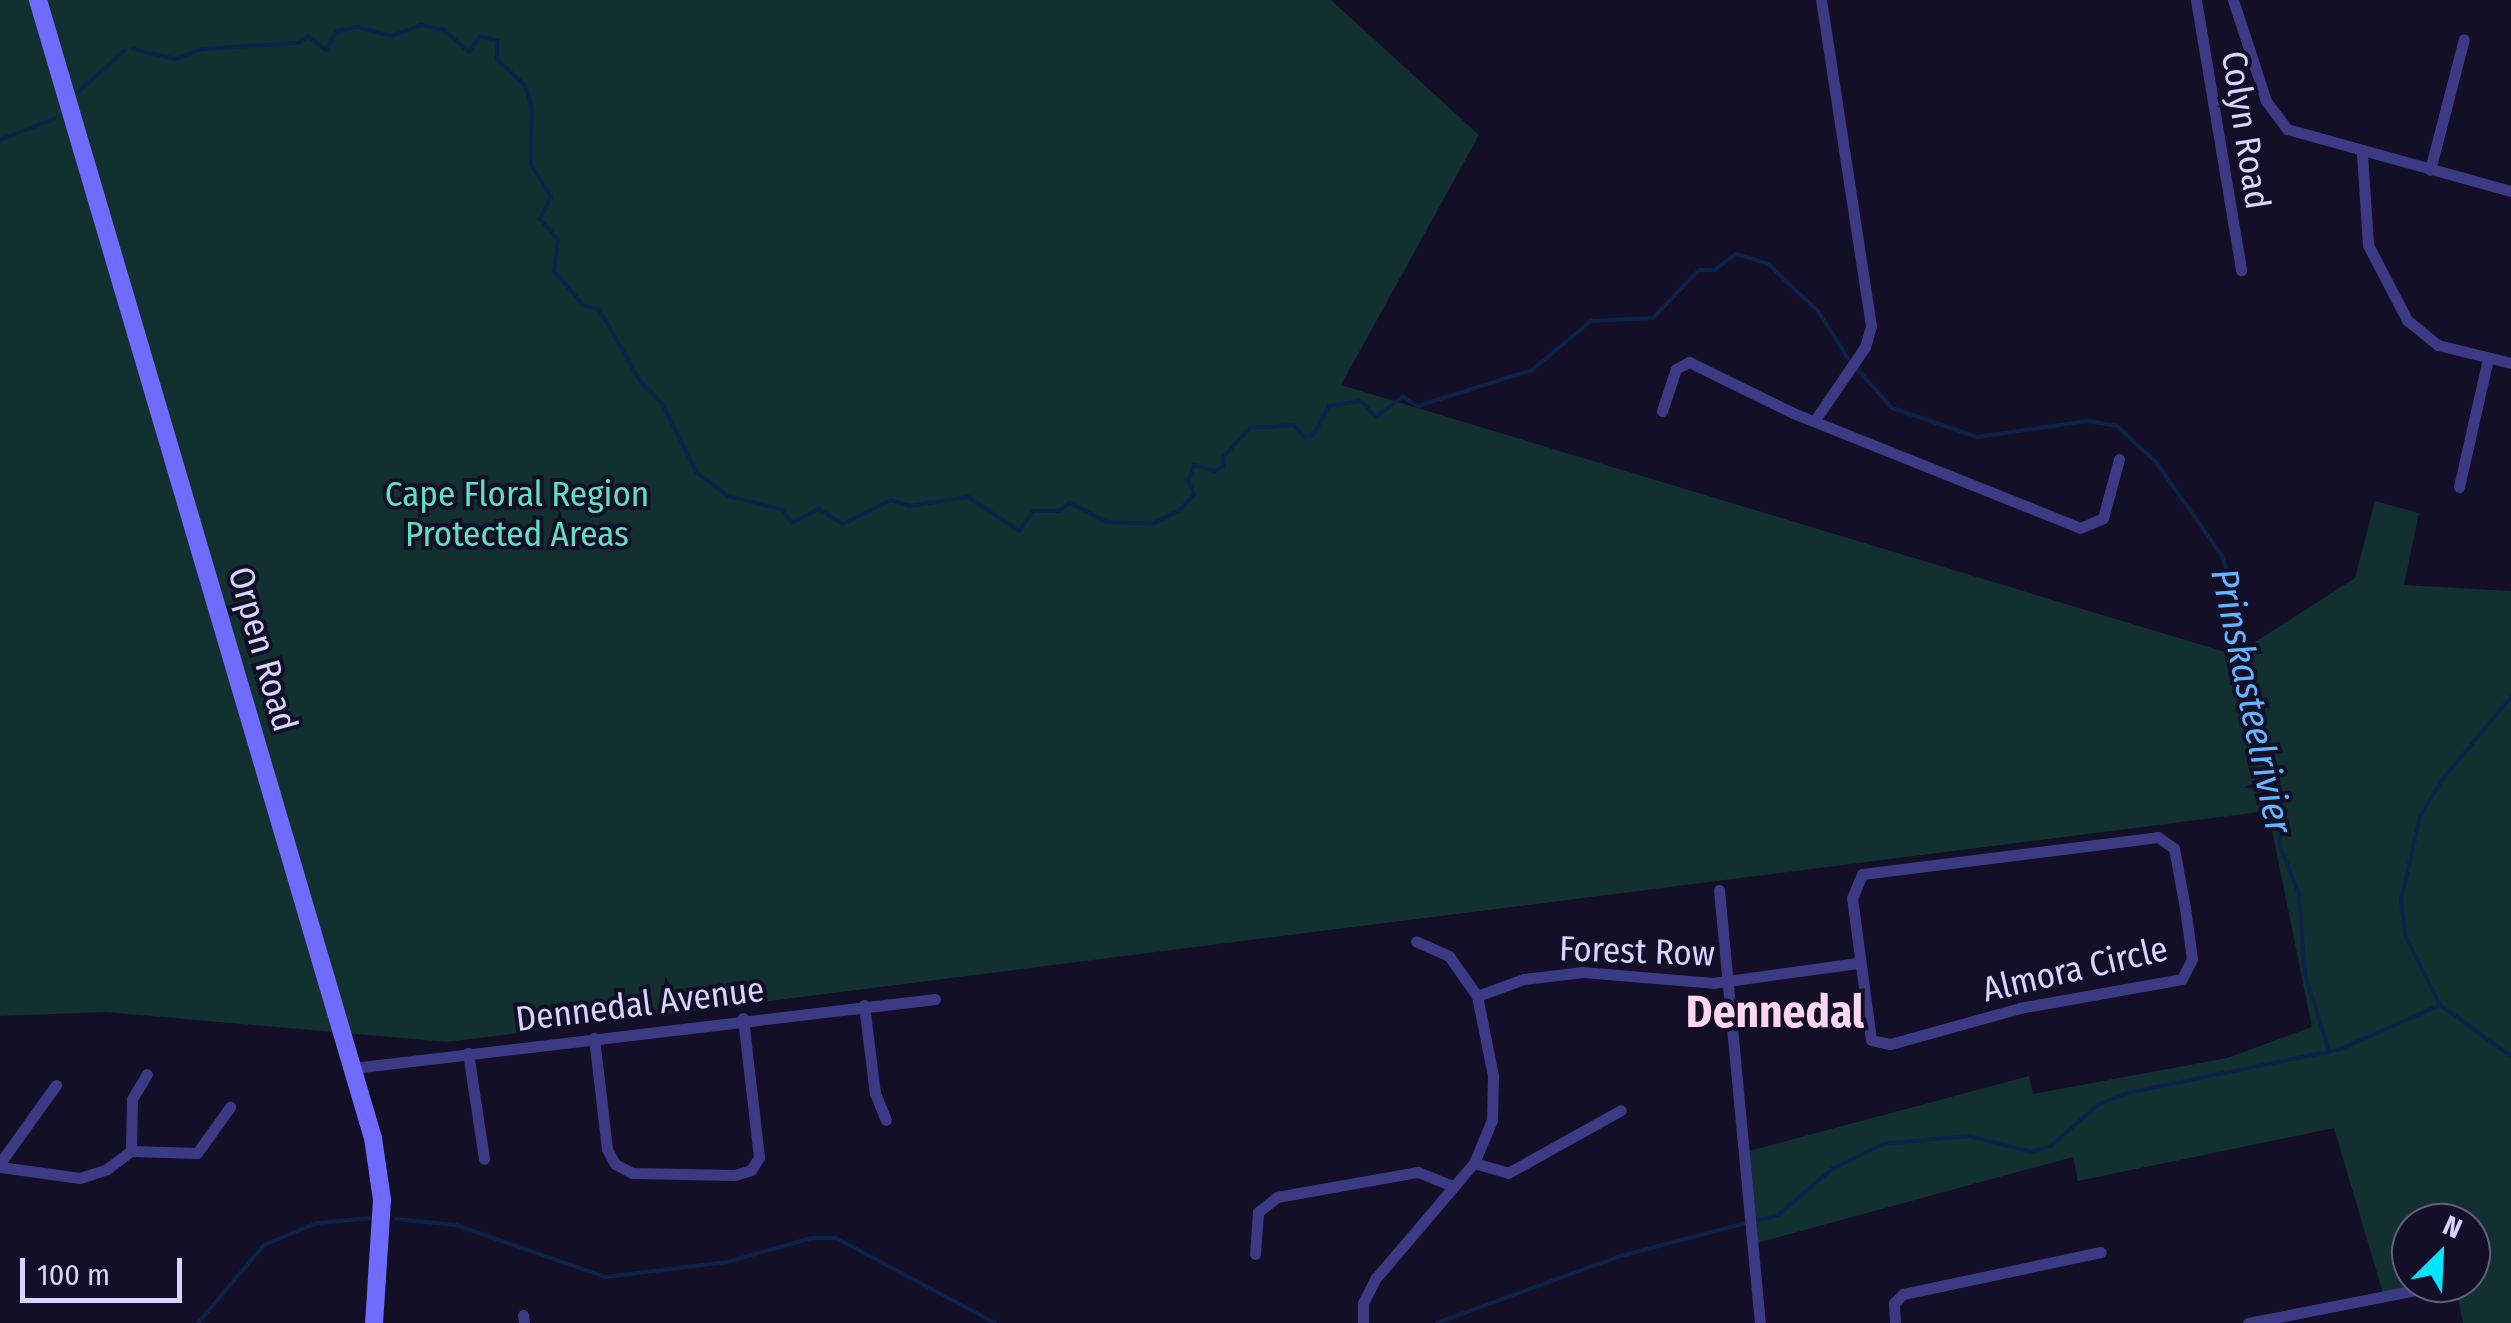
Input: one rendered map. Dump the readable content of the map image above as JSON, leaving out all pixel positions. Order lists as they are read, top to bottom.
{
  "streets": {
    "main road": ["Orpen Road"],
    "street": [
      "Colyn Road",
      "Forest Row",
      "Almora Circle",
      "Dennedal Avenue"
    ]
  },
  "crossings": [
    ["Orpen Road", "Dennedal Avenue"],
    ["Forest Row", "Almora Circle"]
  ],
  "districts": ["Dennedal"],
  "water": ["Prinskasteelrivier"],
  "parks": ["Cape Floral Region Protected Areas"],
  "scale_bar": "100 m",
  "north": "top right"
}
